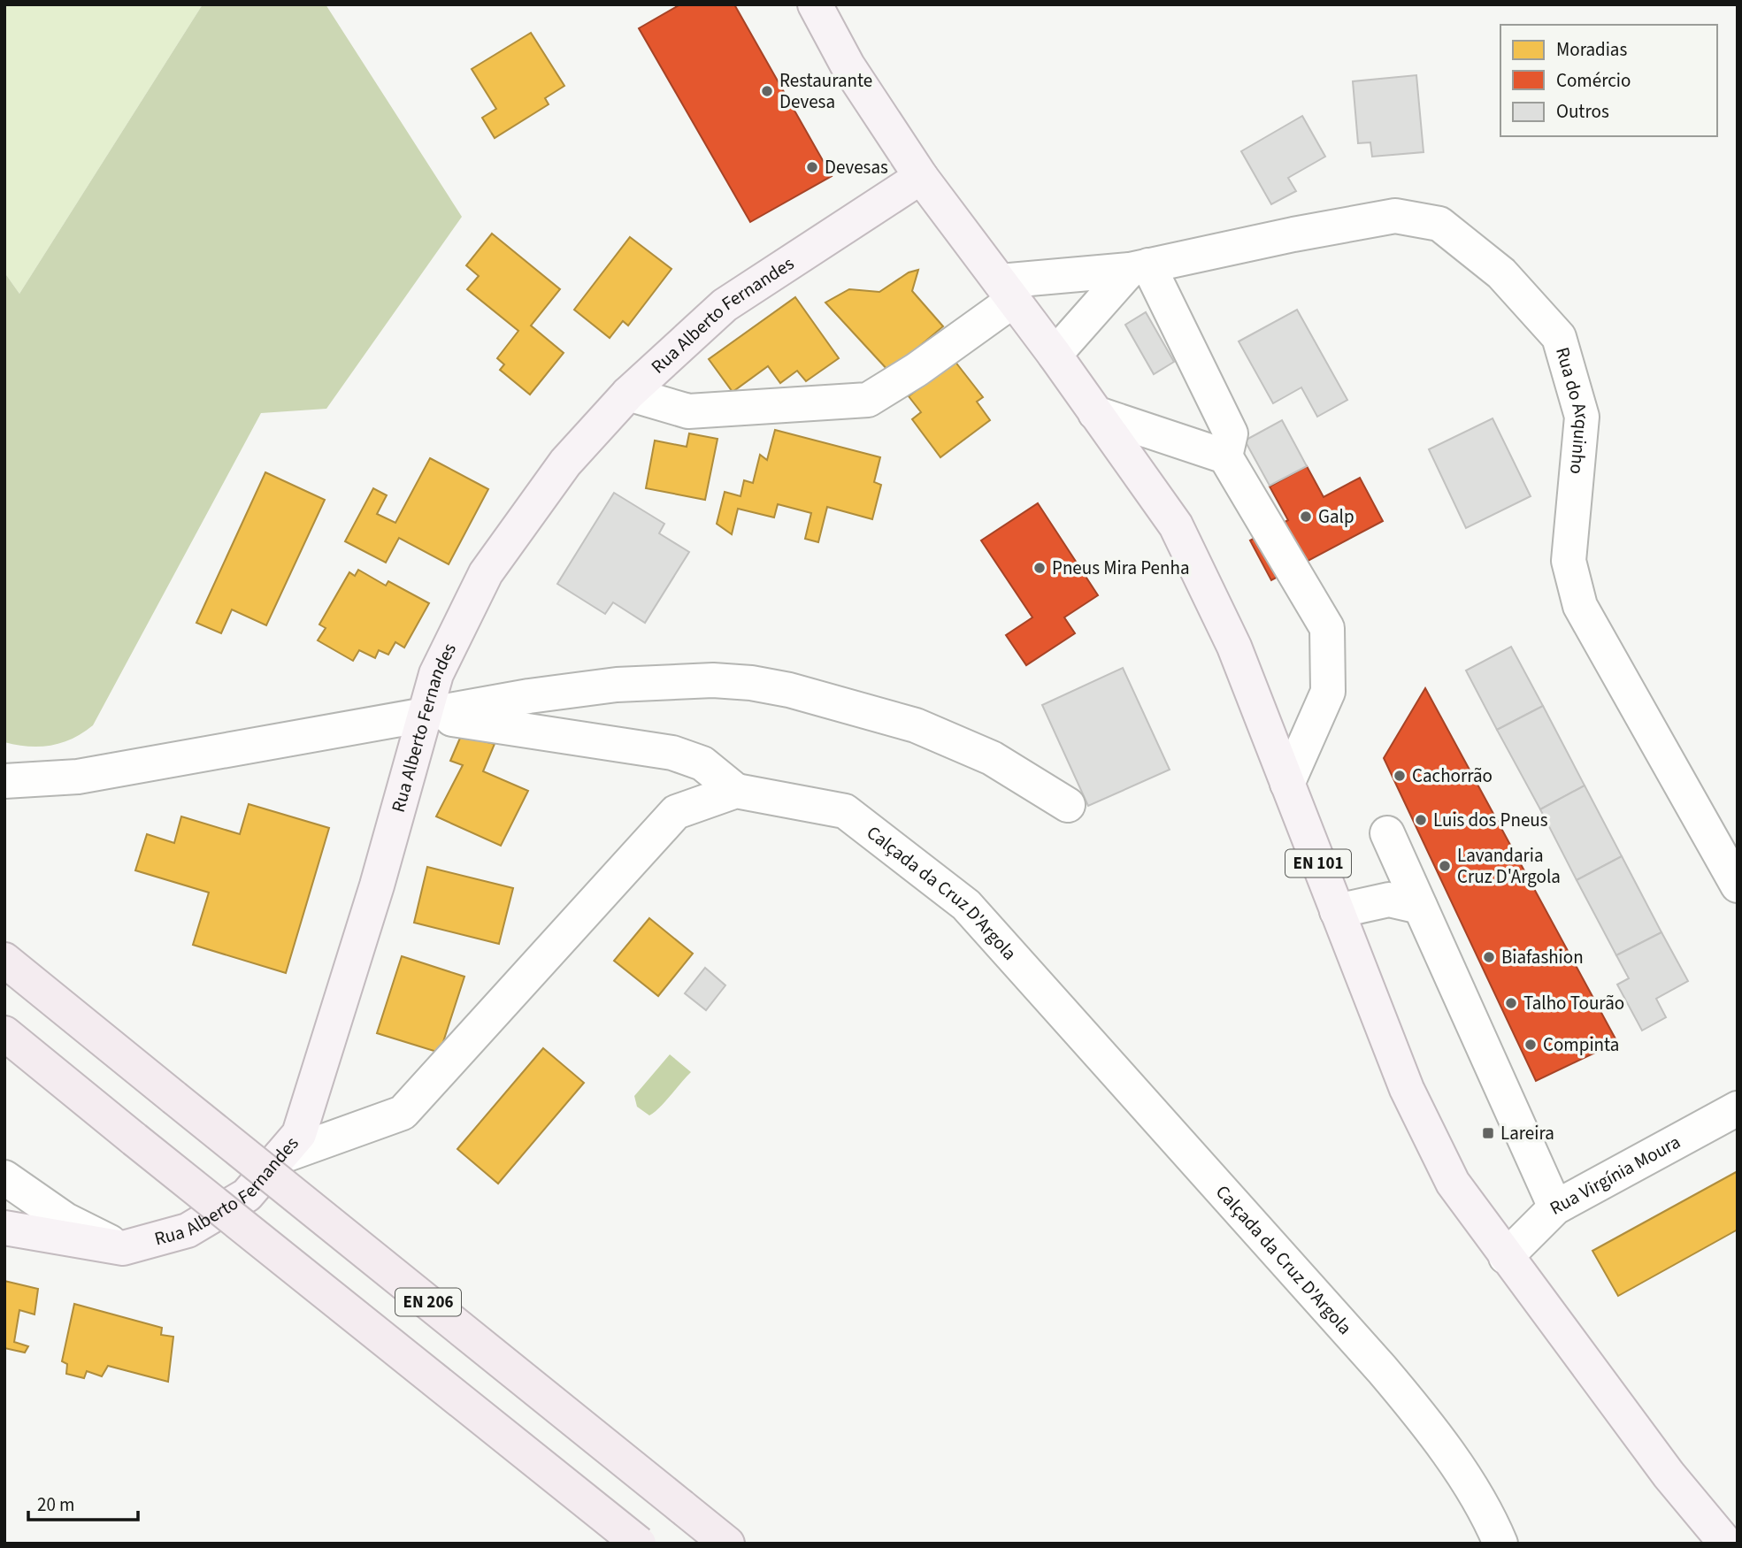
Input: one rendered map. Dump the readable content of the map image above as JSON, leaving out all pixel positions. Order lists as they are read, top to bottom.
{
  "streets": {
    "highway": ["EN 206"],
    "main road": ["Rua Alberto Fernandes", "EN 101"],
    "street": ["Rua do Arquinho", "Calçada da Cruz D'Argola", "Rua Virgínia Moura"]
  },
  "crossings": [
    ["Rua Alberto Fernandes", "EN 101"],
    ["Rua do Arquinho", "EN 101"],
    ["EN 101", "Rua Virgínia Moura"]
  ],
  "places": {
    "other": [
      "Restaurante Devesa",
      "Devesas",
      "Galp",
      "Pneus Mira Penha",
      "Cachorrão",
      "Luis dos Pneus",
      "Lavandaria Cruz D'Argola",
      "Biafashion",
      "Talho Tourão",
      "Compinta"
    ],
    "transit": ["Lareira"]
  },
  "legend": ["Moradias", "Comércio", "Outros"],
  "scale_bar": "20 m"
}
